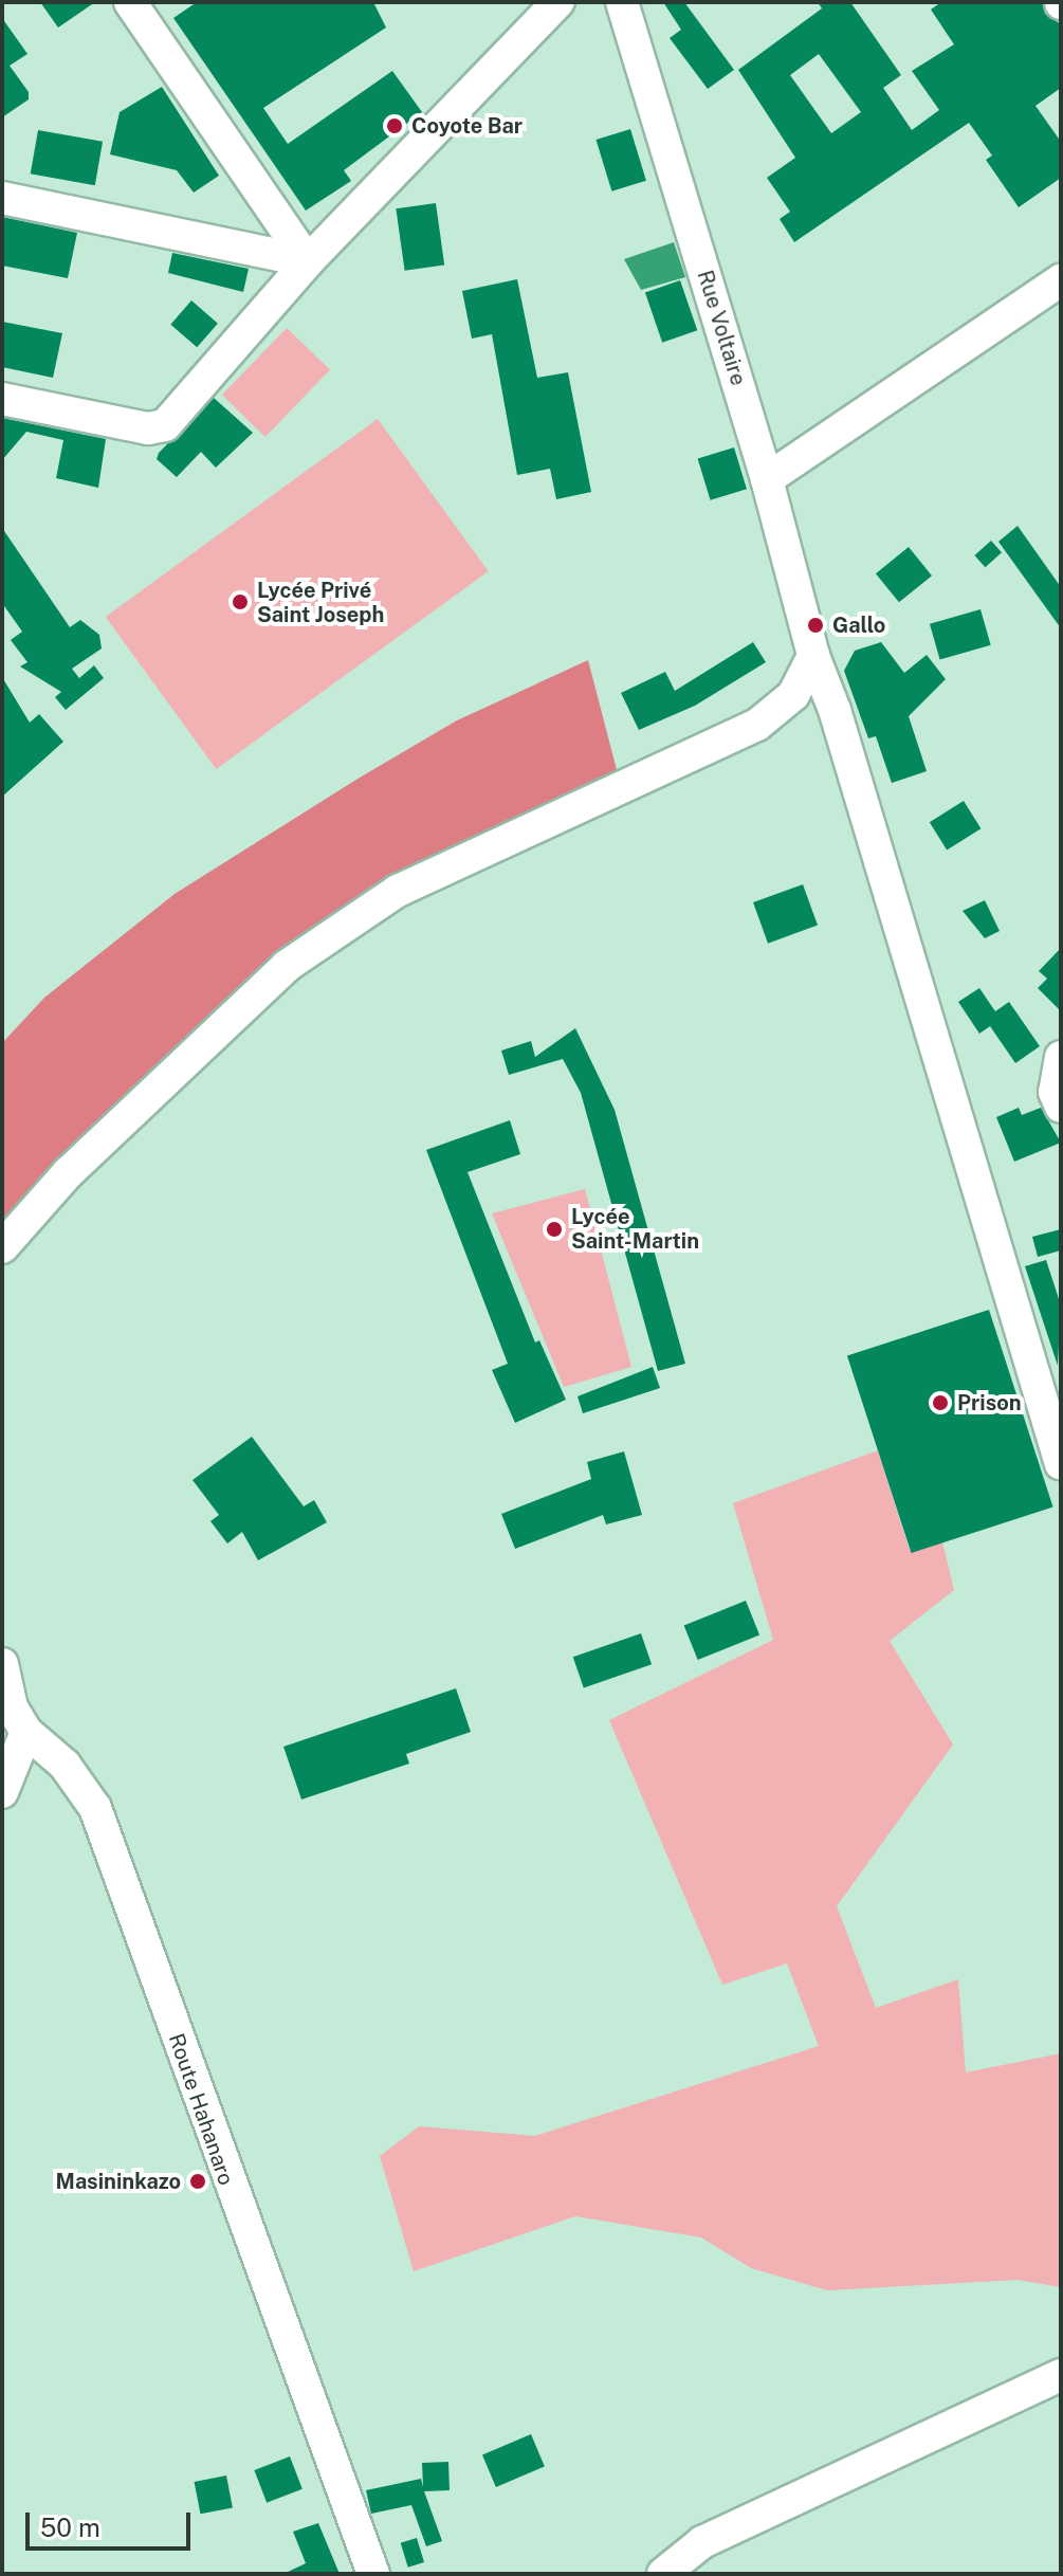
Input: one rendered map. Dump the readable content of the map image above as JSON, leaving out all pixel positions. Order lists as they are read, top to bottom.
{
  "streets": {
    "street": ["Rue Voltaire", "Route Hahanaro"]
  },
  "places": [
    "Coyote Bar",
    "Lycée Privé Saint Joseph",
    "Gallo",
    "Lycée Saint-Martin",
    "Prison",
    "Masininkazo"
  ],
  "scale_bar": "50 m"
}
